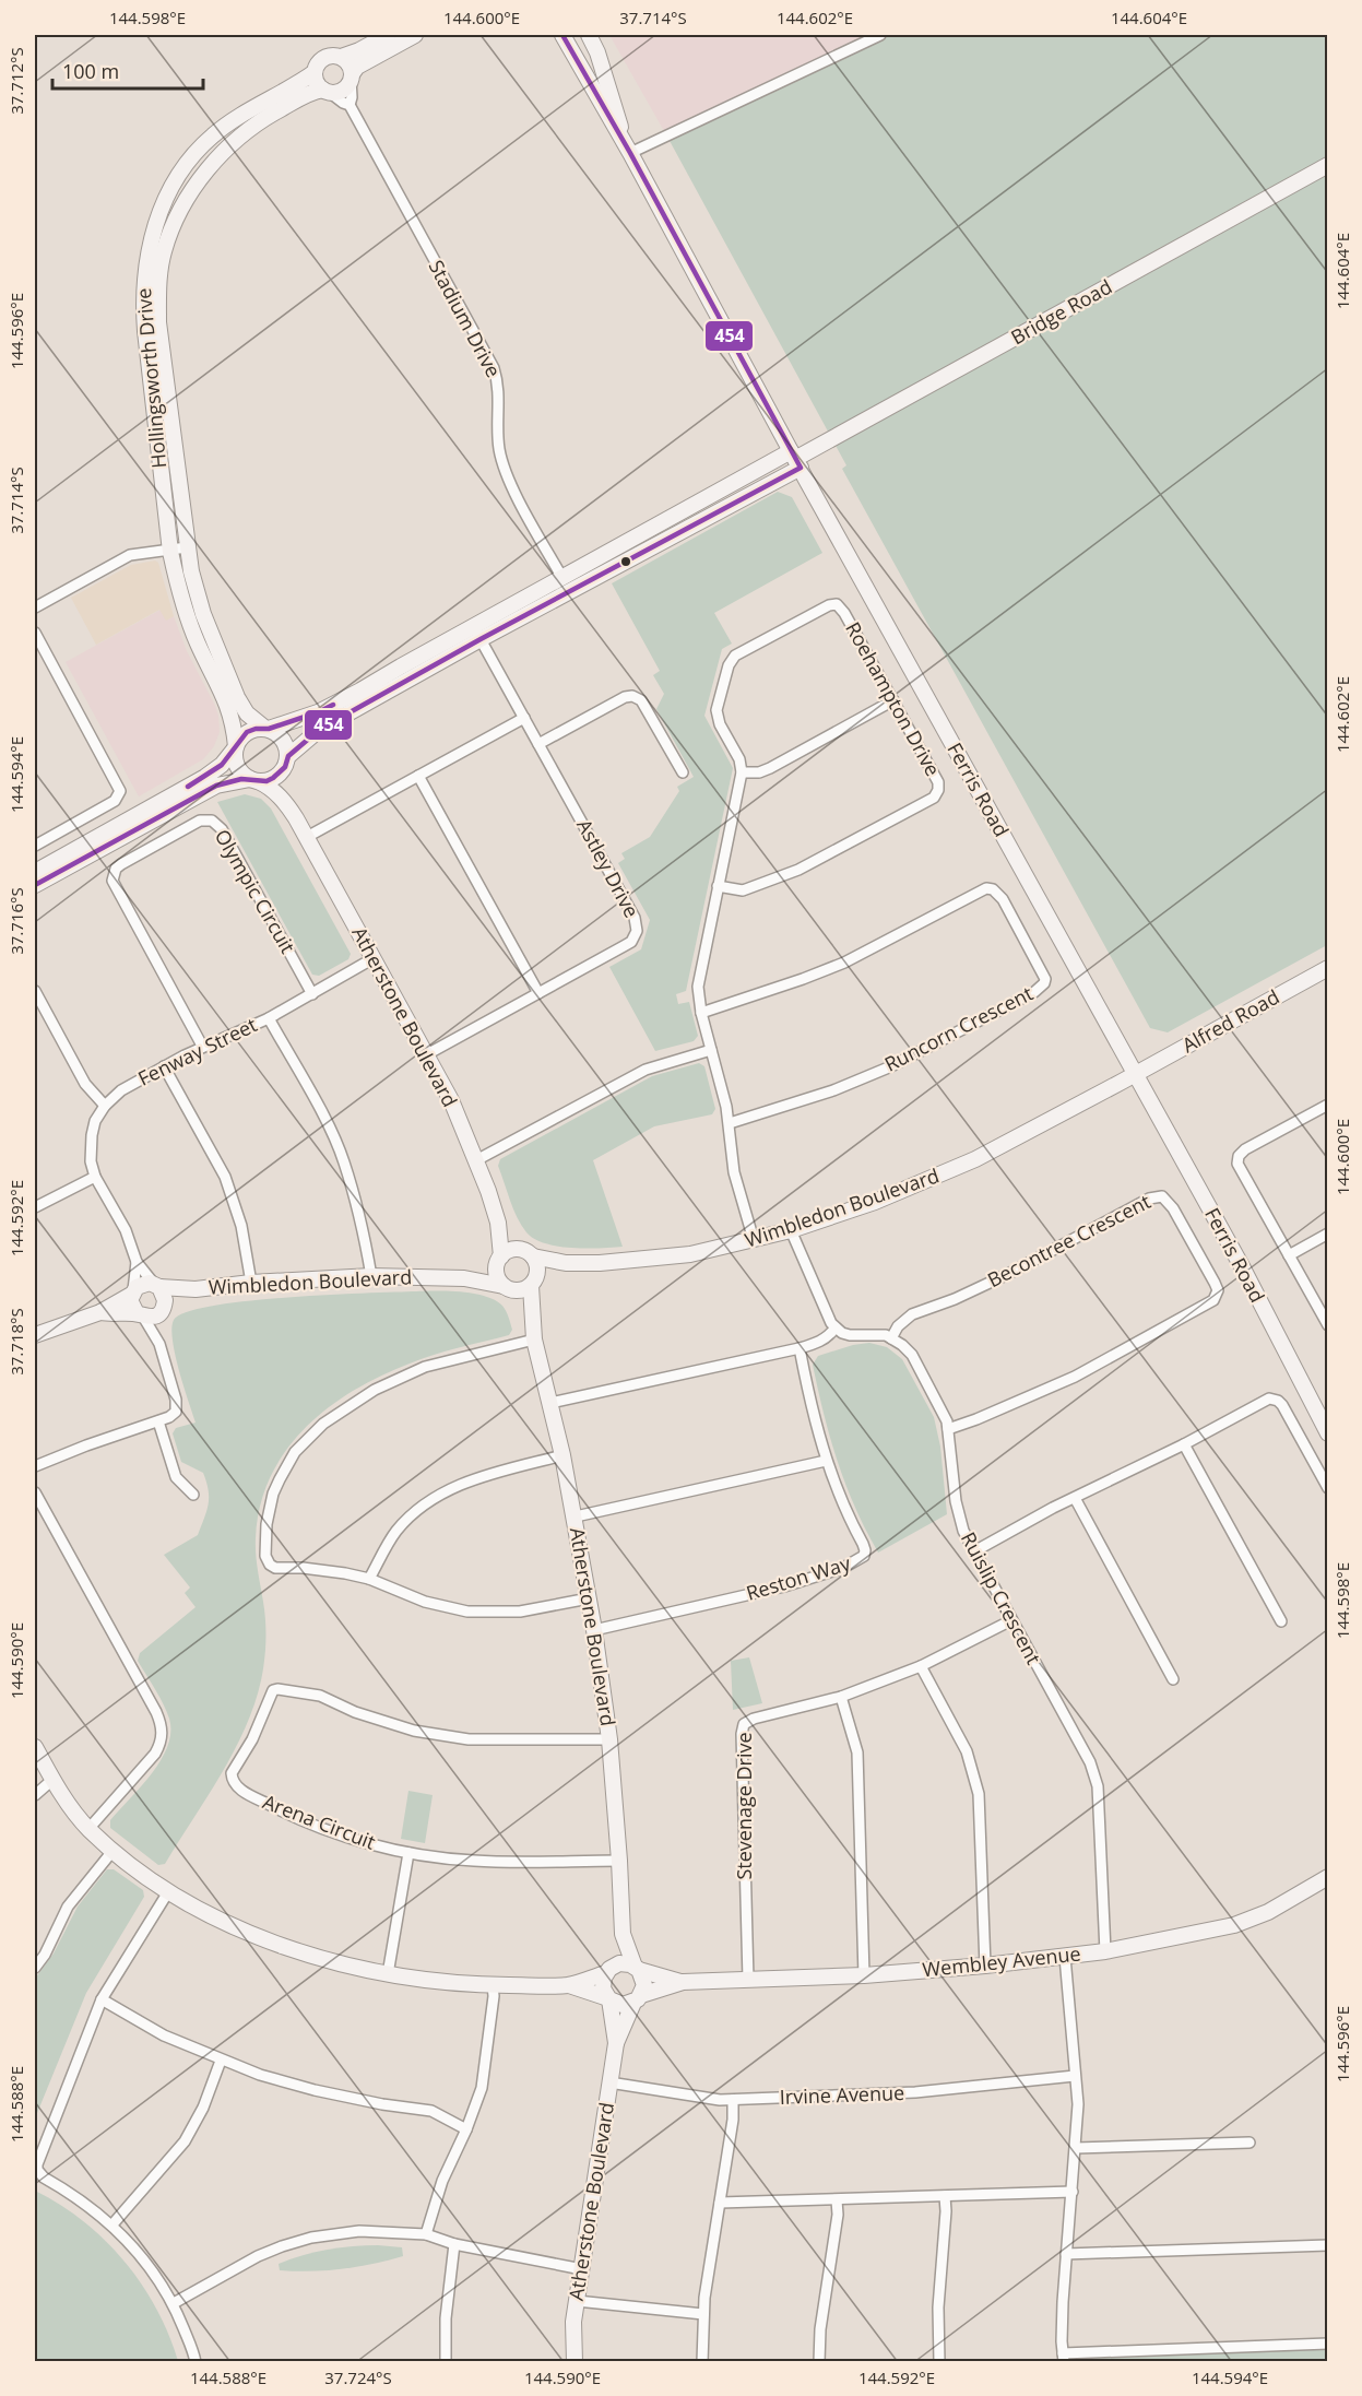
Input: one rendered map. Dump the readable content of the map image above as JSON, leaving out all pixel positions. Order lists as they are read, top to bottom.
{
  "streets": {
    "street": [
      "Bridge Road",
      "Stadium Drive",
      "Hollingsworth Drive",
      "Roehampton Drive",
      "Ferris Road",
      "Astley Drive",
      "Olympic Circuit",
      "Atherstone Boulevard",
      "Alfred Road",
      "Runcorn Crescent",
      "Fenway Street",
      "Wimbledon Boulevard",
      "Becontree Crescent",
      "Reston Way",
      "Ruislip Crescent",
      "Stevenage Drive",
      "Arena Circuit",
      "Wembley Avenue",
      "Irvine Avenue"
    ]
  },
  "crossings": [
    ["Bridge Road", "Stadium Drive"],
    ["Bridge Road", "Hollingsworth Drive"],
    ["Bridge Road", "Ferris Road"],
    ["Bridge Road", "Astley Drive"],
    ["Bridge Road", "Atherstone Boulevard"],
    ["Stadium Drive", "Hollingsworth Drive"],
    ["Hollingsworth Drive", "Atherstone Boulevard"],
    ["Ferris Road", "Alfred Road"],
    ["Ferris Road", "Wimbledon Boulevard"],
    ["Astley Drive", "Atherstone Boulevard"],
    ["Olympic Circuit", "Fenway Street"],
    ["Atherstone Boulevard", "Fenway Street"],
    ["Atherstone Boulevard", "Wimbledon Boulevard"],
    ["Atherstone Boulevard", "Reston Way"],
    ["Atherstone Boulevard", "Arena Circuit"],
    ["Atherstone Boulevard", "Wembley Avenue"],
    ["Atherstone Boulevard", "Irvine Avenue"],
    ["Alfred Road", "Wimbledon Boulevard"],
    ["Fenway Street", "Wimbledon Boulevard"],
    ["Becontree Crescent", "Ruislip Crescent"],
    ["Ruislip Crescent", "Stevenage Drive"],
    ["Ruislip Crescent", "Wembley Avenue"],
    ["Stevenage Drive", "Wembley Avenue"]
  ],
  "lines": ["transit line 454"],
  "scale_bar": "100 m",
  "coordinates": [
    "144.598°E",
    "144.600°E",
    "37.714°S",
    "144.602°E",
    "144.604°E",
    "37.712°S",
    "144.596°E",
    "144.594°E",
    "37.716°S",
    "144.592°E",
    "37.718°S",
    "144.590°E",
    "144.588°E",
    "37.724°S"
  ]
}
